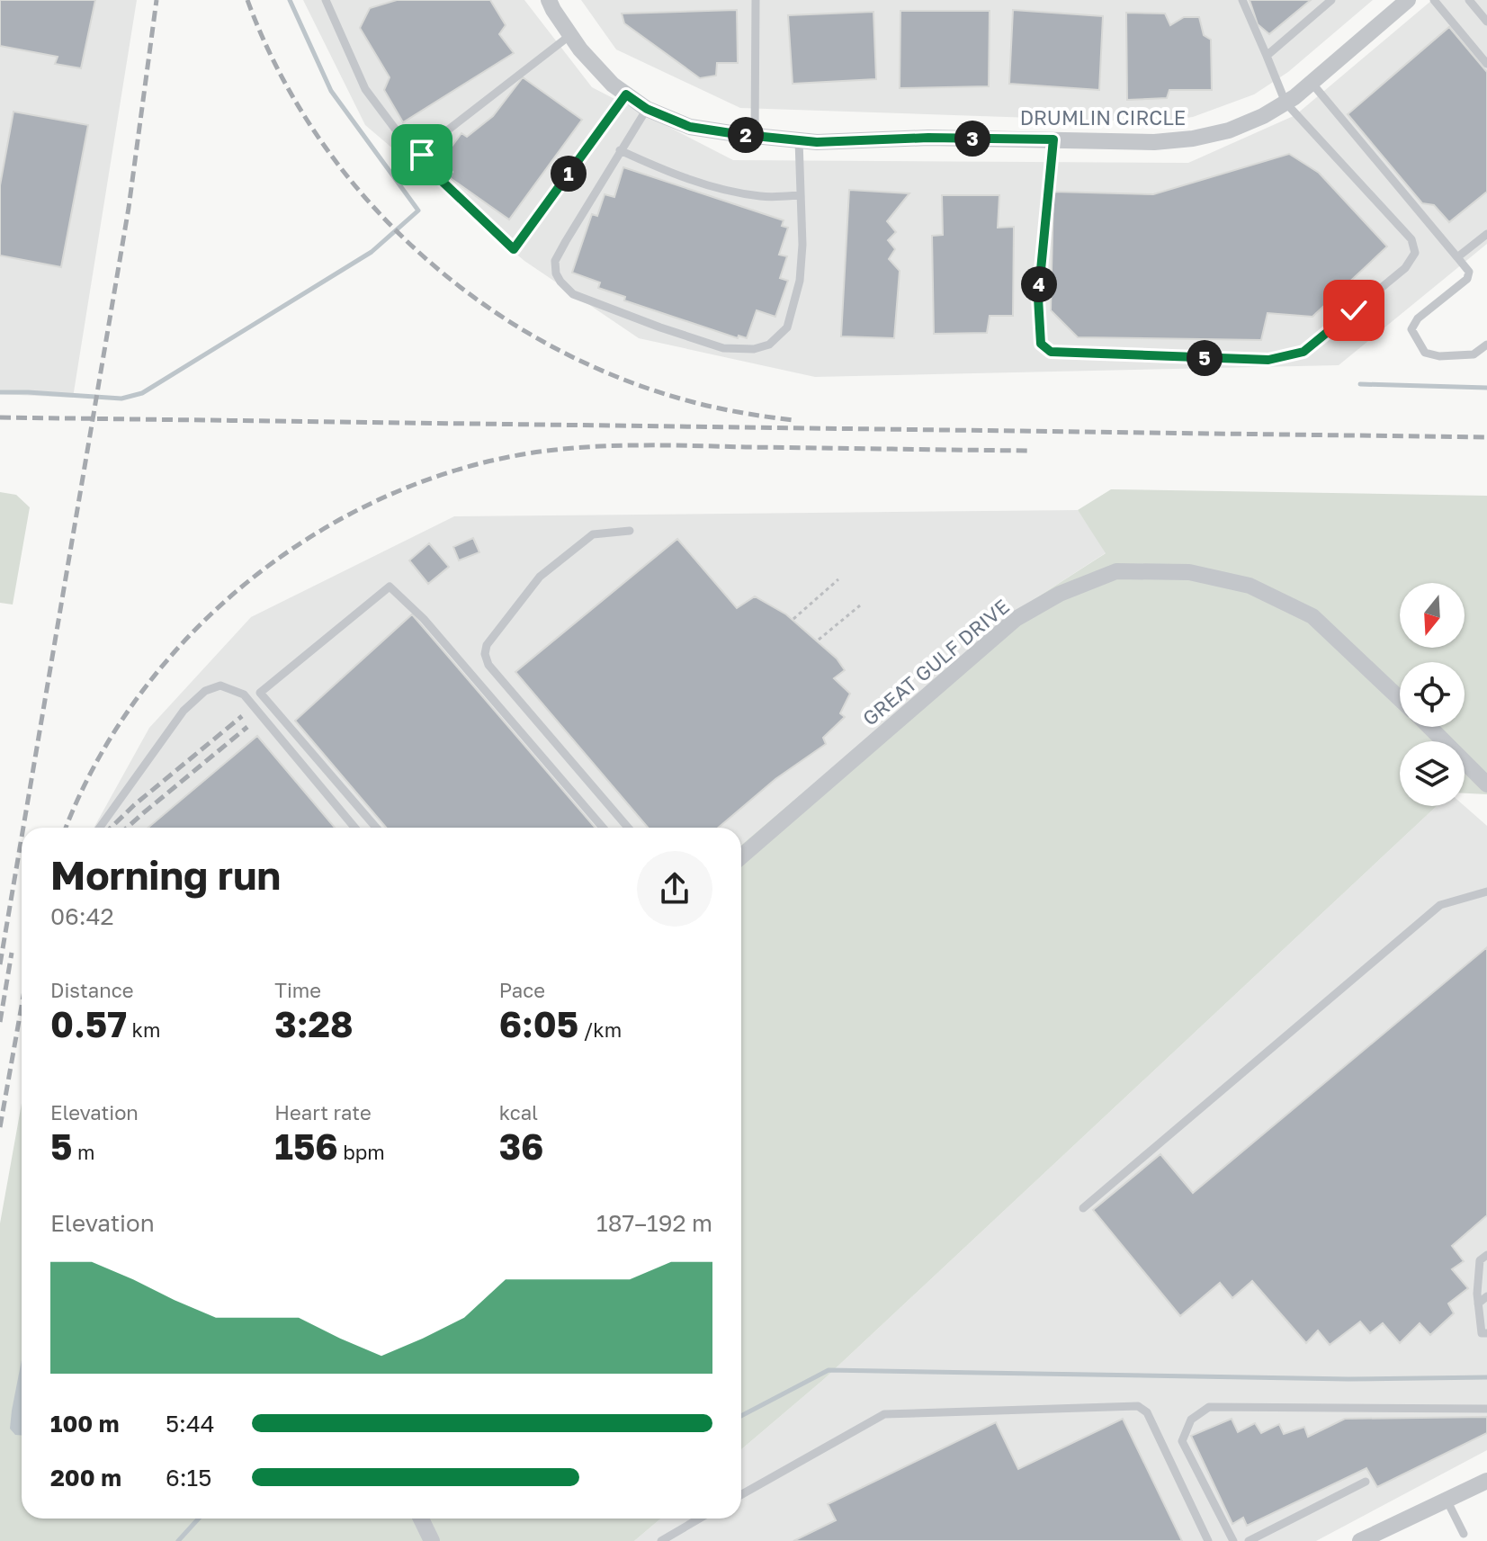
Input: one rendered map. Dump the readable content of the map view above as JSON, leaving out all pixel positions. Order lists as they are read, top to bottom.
{
  "streets": {
    "street": ["DRUMLIN CIRCLE", "GREAT GULF DRIVE"]
  },
  "north": "bottom",
  "page": {
    "pins": [
      "2",
      "3",
      "1",
      "4",
      "5"
    ],
    "heading": ["Morning run", "06:42"],
    "stats": [
      ["Distance", "0.57 km"],
      ["Time", "3:28"],
      ["Pace", "6:05 /km"],
      ["Elevation", "5 m"],
      ["Heart rate", "156 bpm"],
      ["kcal", "36"]
    ],
    "chart": ["Elevation", "187–192 m"],
    "list": [
      {
        "name": "100 m",
        "note": "5:44"
      },
      {
        "name": "200 m",
        "note": "6:15"
      }
    ]
  }
}
